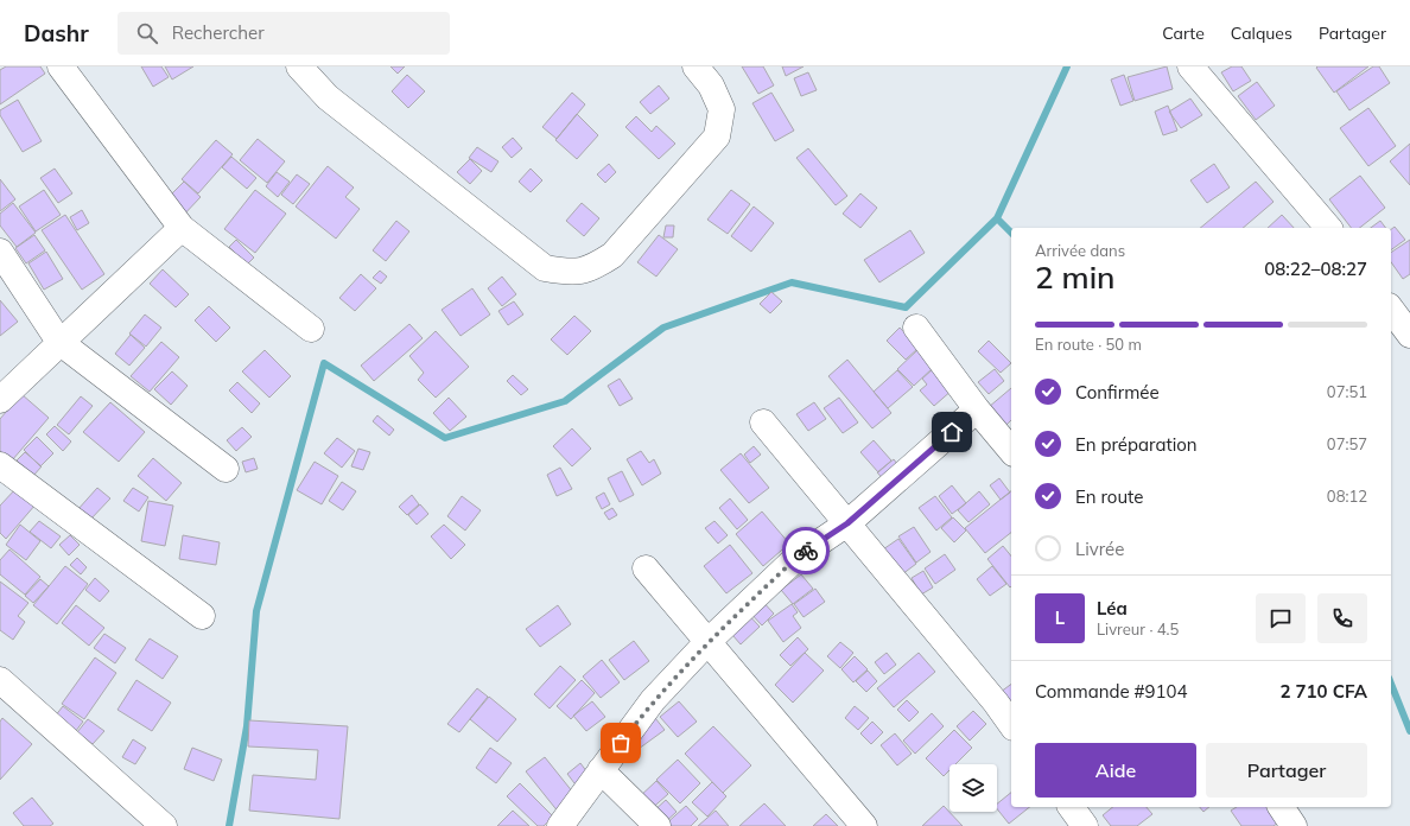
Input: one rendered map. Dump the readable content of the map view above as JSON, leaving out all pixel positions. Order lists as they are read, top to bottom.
{
  "page": {
    "header": "Dashr",
    "search": "Rechercher",
    "nav": ["Carte", "Calques", "Partager"],
    "heading": ["2 min", "Arrivée dans", "08:22–08:27"],
    "panel": [
      "Léa",
      "Livreur · 4.5",
      "Commande #9104",
      "2 710 CFA"
    ],
    "bar": "En route · 50 m",
    "list": [
      ["Confirmée", "07:51"],
      ["En préparation", "07:57"],
      ["En route", "08:12"],
      "Livrée"
    ],
    "round": "L",
    "buttons": ["Aide", "Partager"]
  }
}
